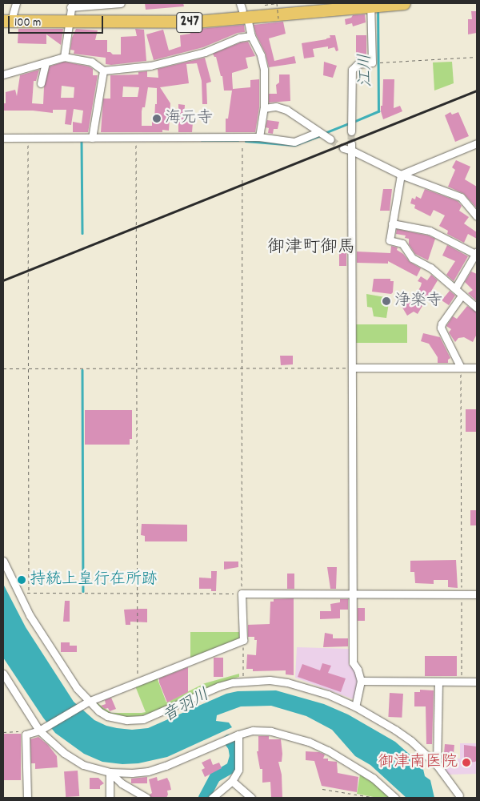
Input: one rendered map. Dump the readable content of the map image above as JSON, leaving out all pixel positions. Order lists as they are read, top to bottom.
{
  "streets": {
    "highway": ["247"]
  },
  "districts": ["御津町御馬"],
  "water": ["江川", "音羽川"],
  "places": [
    "海元寺",
    "浄楽寺",
    "持統上皇行在所跡",
    "御津南医院"
  ],
  "scale_bar": "100 m"
}
